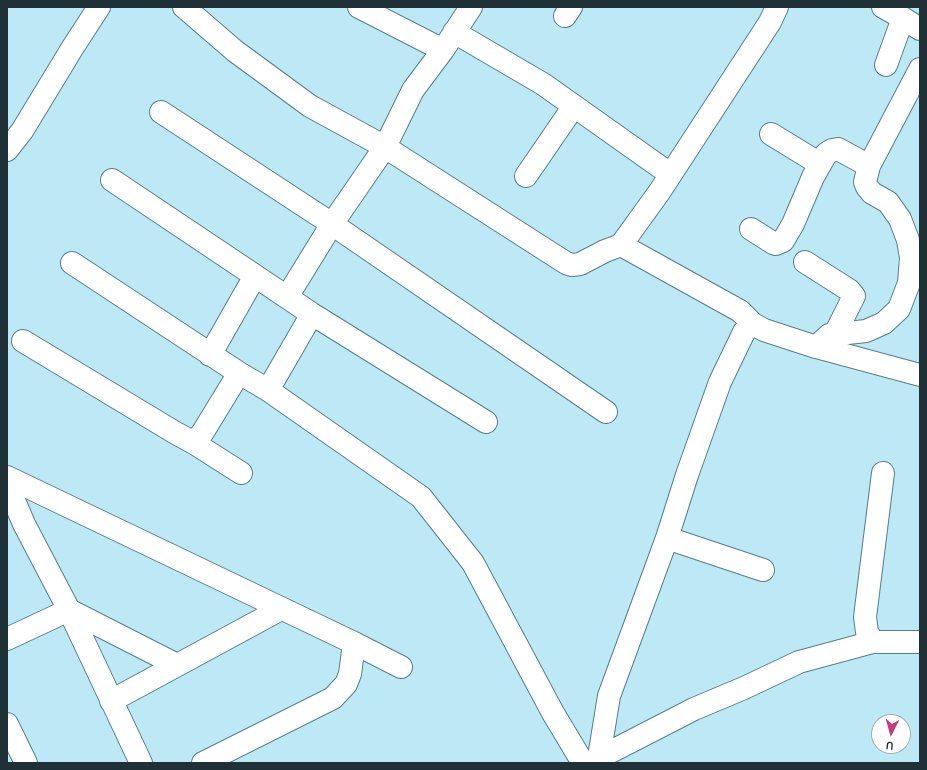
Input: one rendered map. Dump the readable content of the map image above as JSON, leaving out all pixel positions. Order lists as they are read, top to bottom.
{
  "north": "bottom"
}
